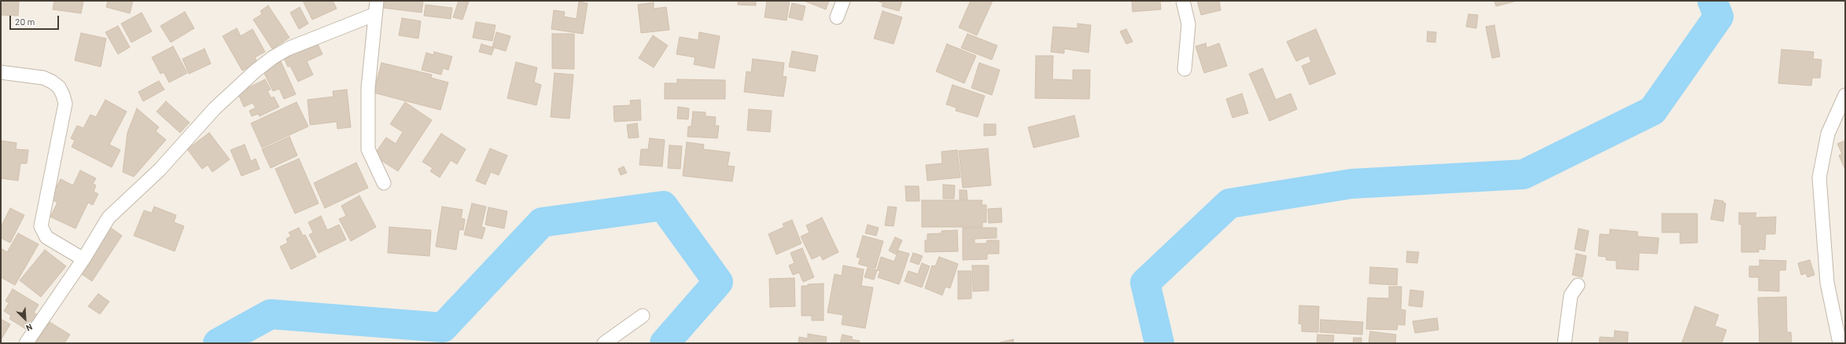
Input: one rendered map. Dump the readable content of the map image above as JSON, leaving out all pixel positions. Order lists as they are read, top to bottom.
{
  "scale_bar": "20 m",
  "north": "bottom right"
}
